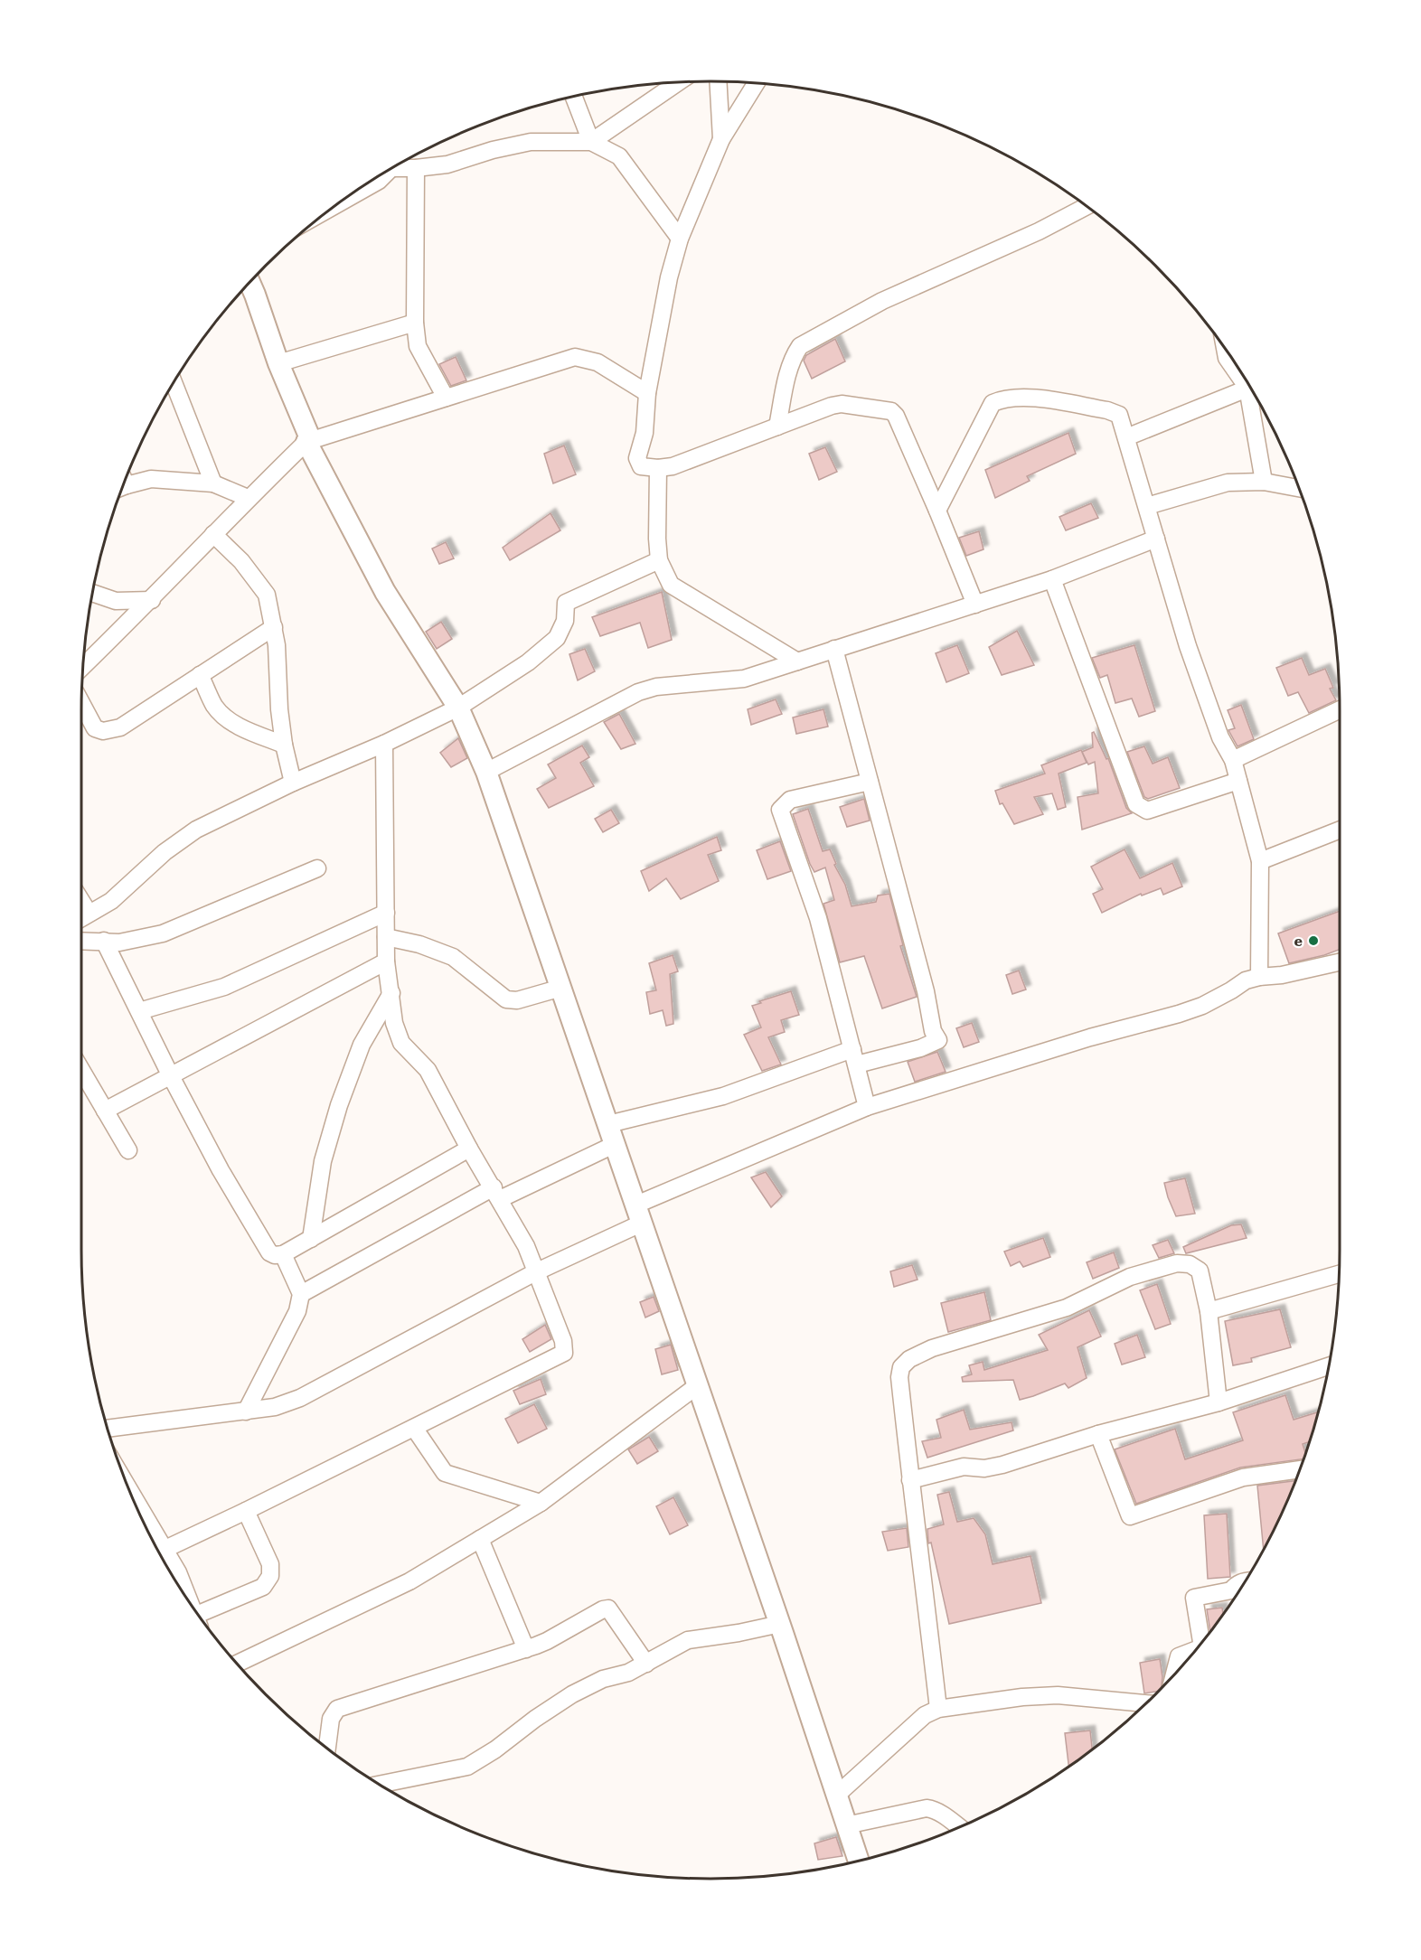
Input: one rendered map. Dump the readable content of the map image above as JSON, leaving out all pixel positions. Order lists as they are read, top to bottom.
{
  "places": ["e"]
}
